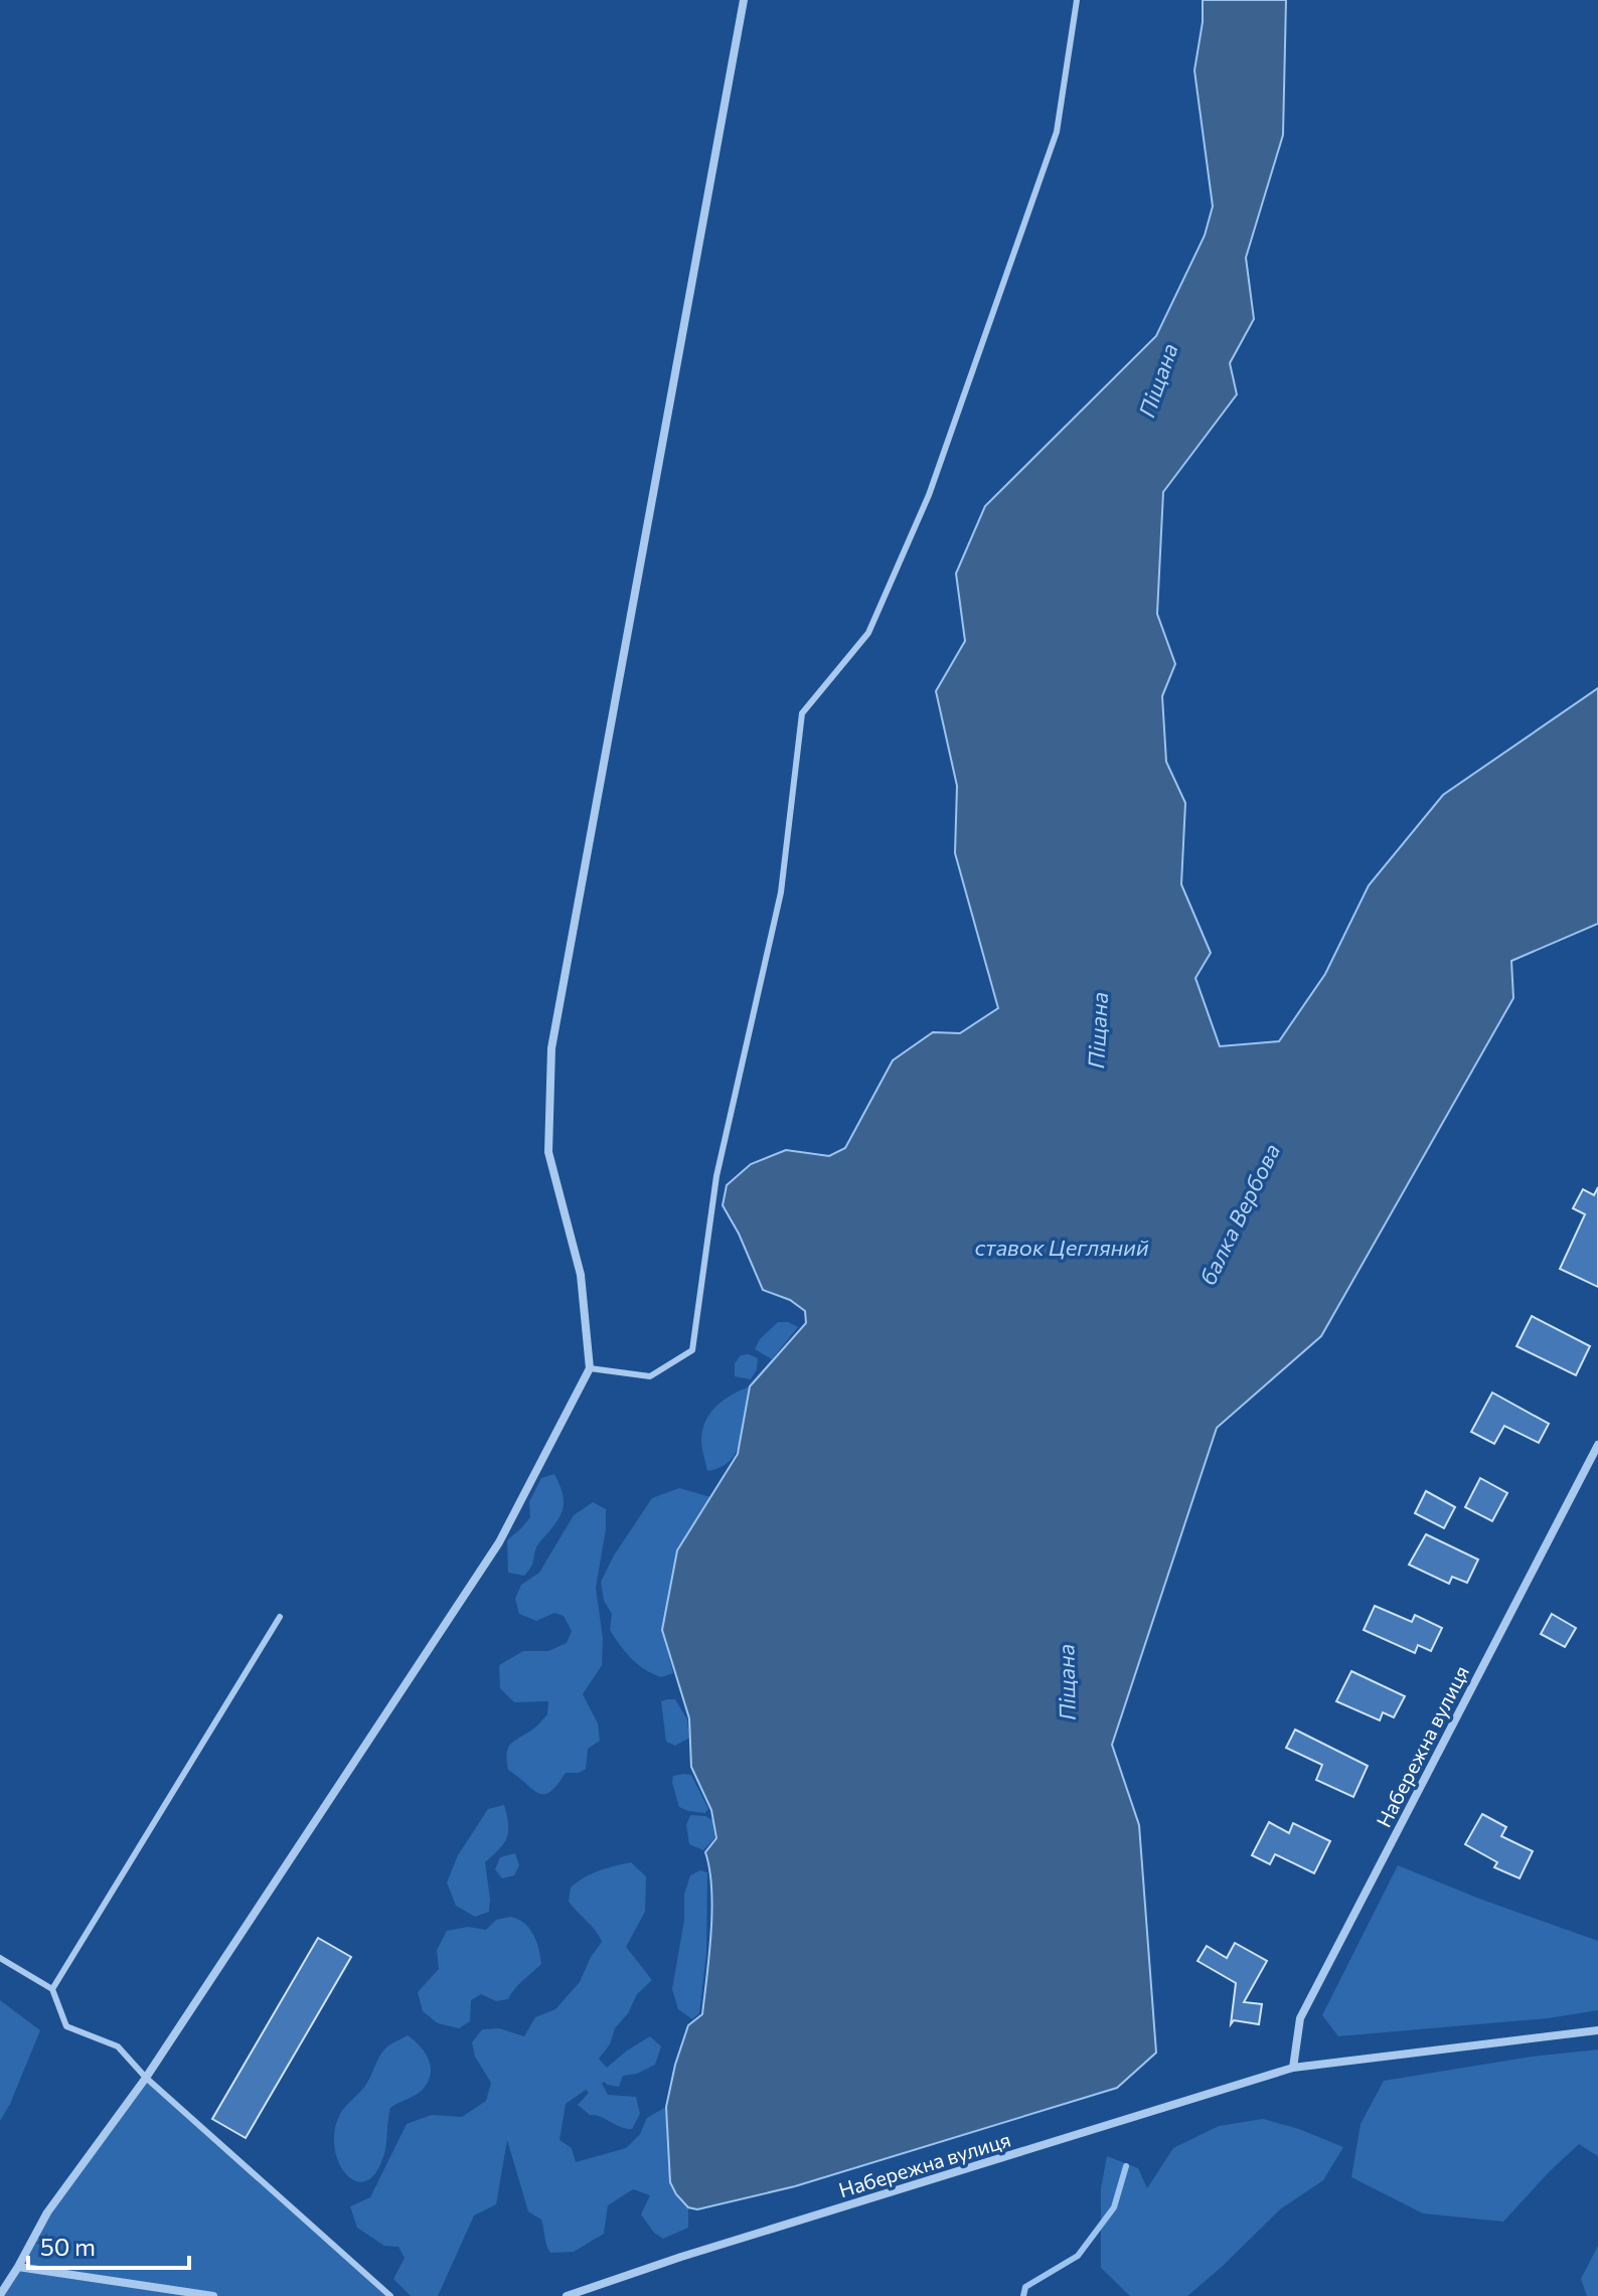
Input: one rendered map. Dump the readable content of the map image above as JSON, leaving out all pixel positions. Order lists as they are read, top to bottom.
{
  "streets": {
    "street": ["Набережна вулиця"]
  },
  "water": ["Піщана", "балка Вербова", "ставок Цегляний"],
  "scale_bar": "50 m"
}
